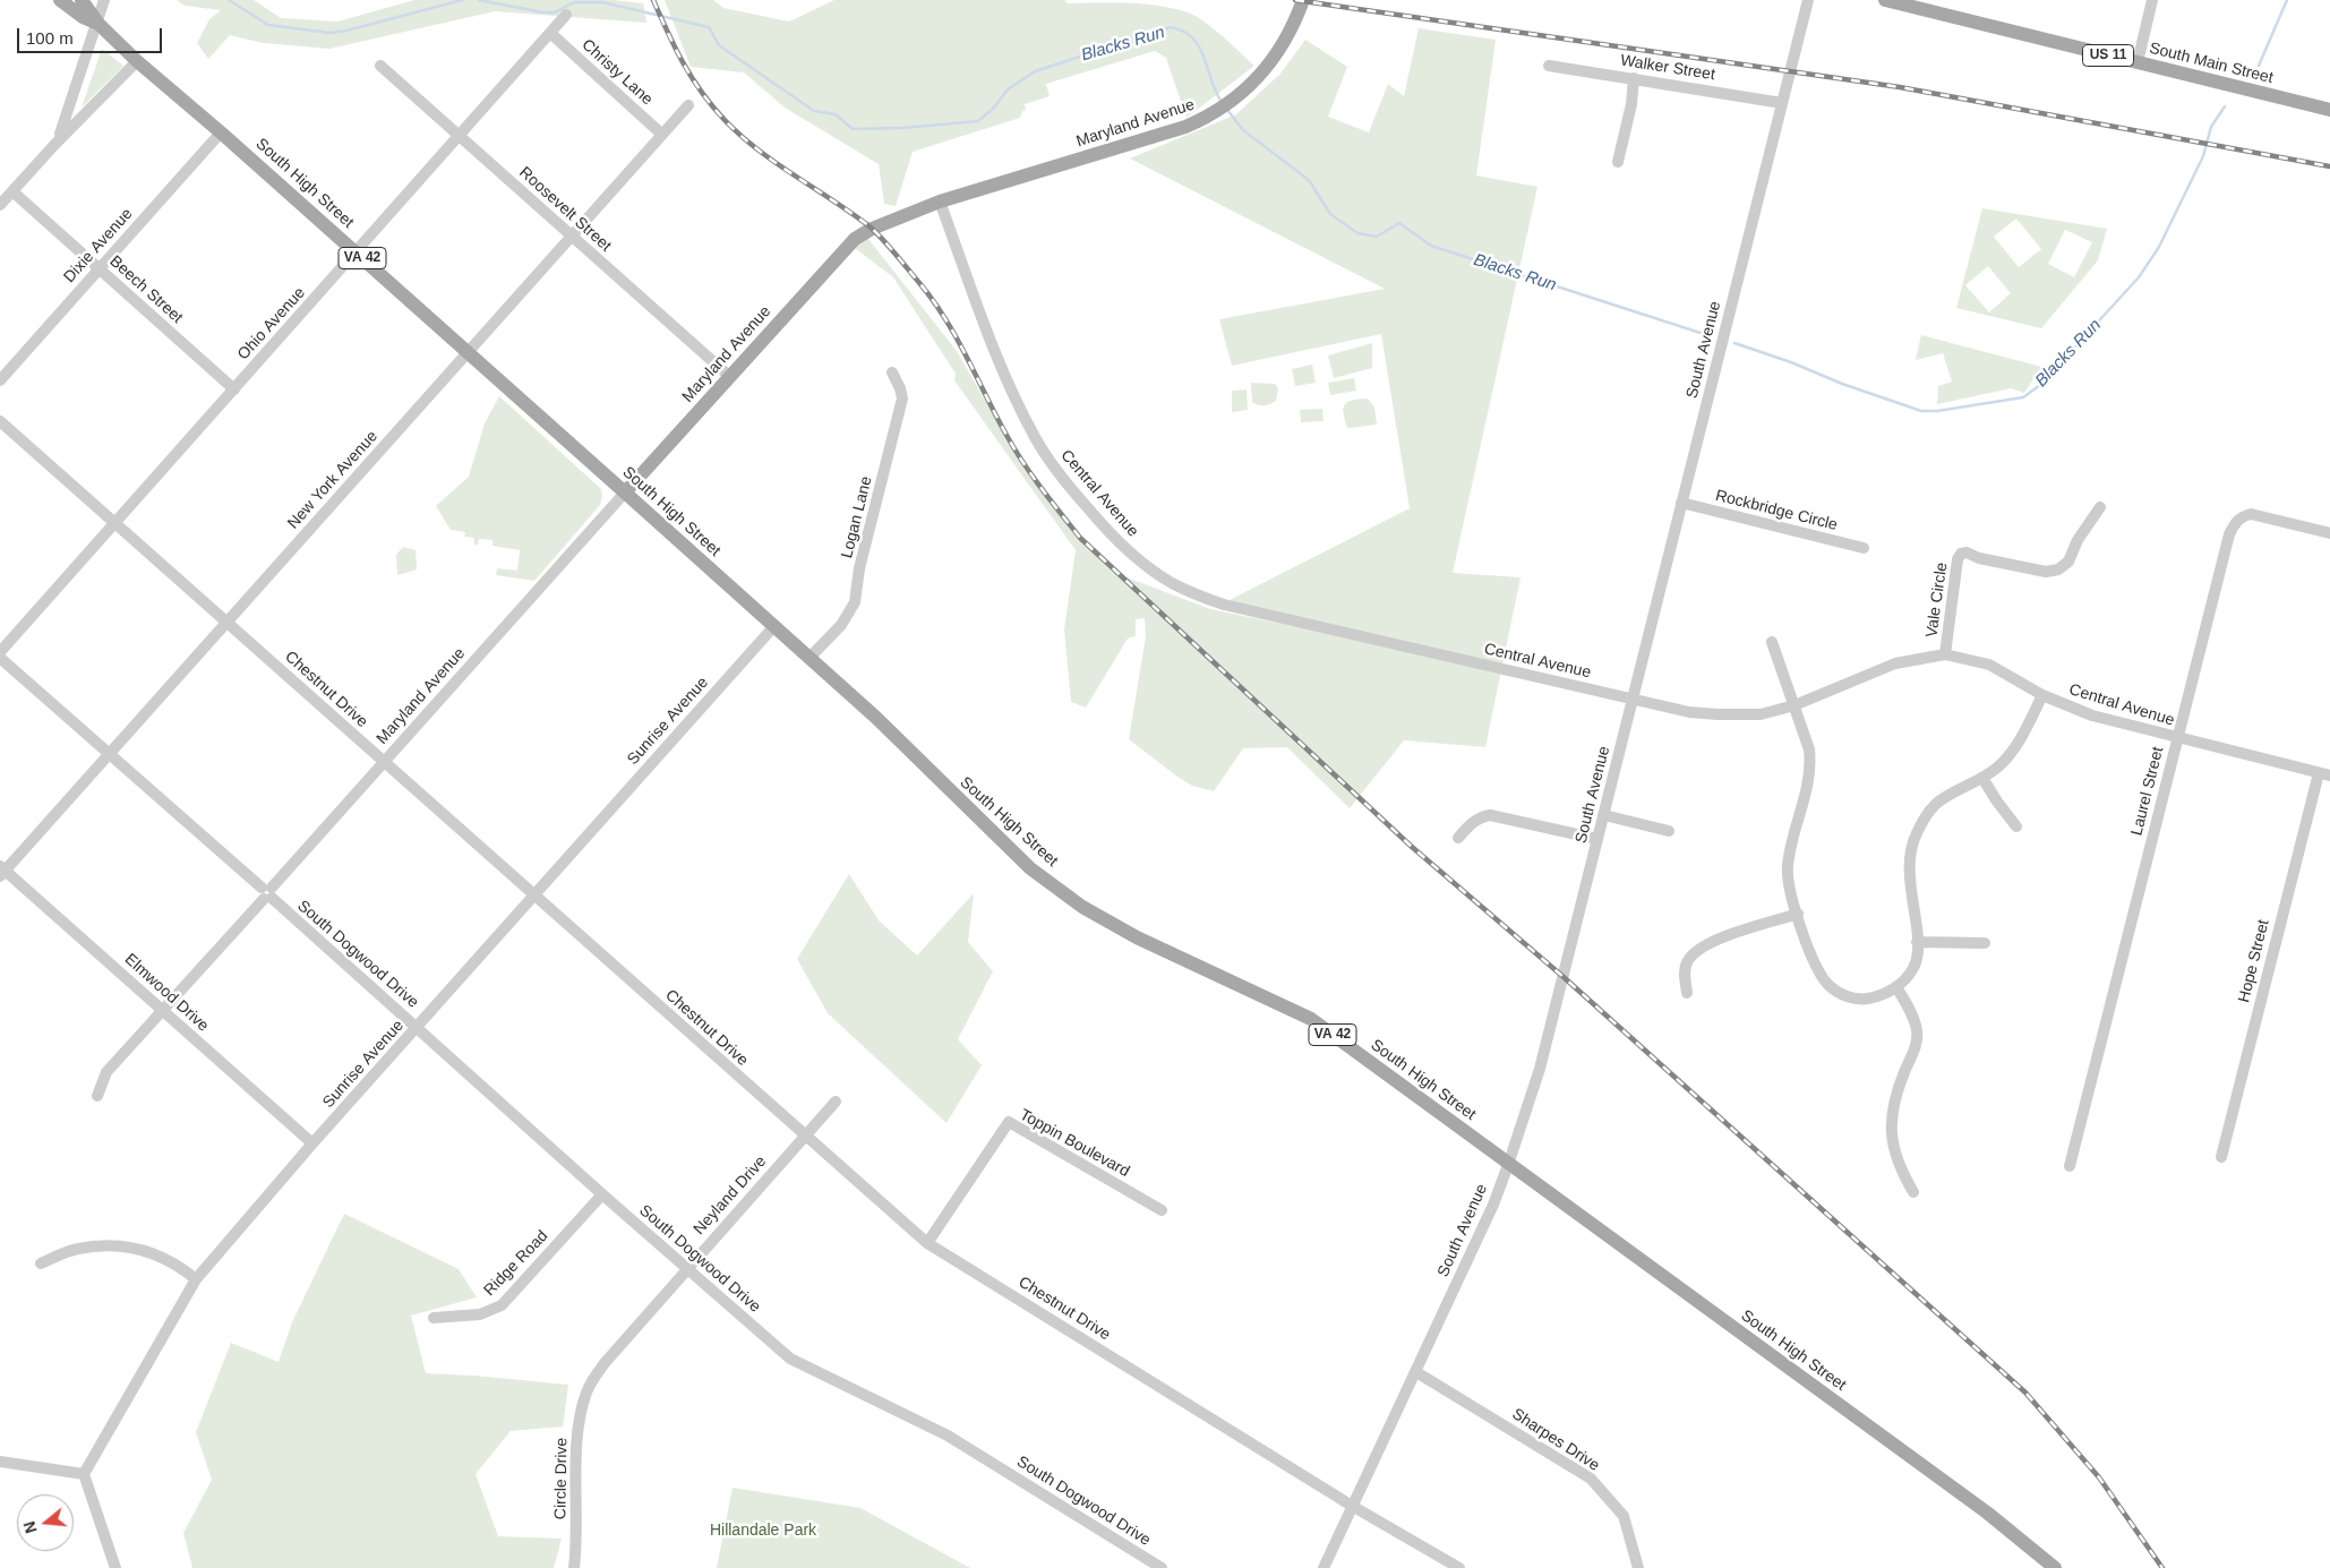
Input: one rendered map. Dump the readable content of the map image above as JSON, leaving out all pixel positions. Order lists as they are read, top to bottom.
{
  "streets": {
    "main road": [
      "US 11",
      "South Main Street",
      "Maryland Avenue",
      "South High Street",
      "VA 42"
    ],
    "street": [
      "Walker Street",
      "Christy Lane",
      "Roosevelt Street",
      "Dixie Avenue",
      "Beech Street",
      "Ohio Avenue",
      "South Avenue",
      "New York Avenue",
      "Central Avenue",
      "Rockbridge Circle",
      "Logan Lane",
      "Vale Circle",
      "Chestnut Drive",
      "Sunrise Avenue",
      "Laurel Street",
      "South Dogwood Drive",
      "Hope Street",
      "Elmwood Drive",
      "Toppin Boulevard",
      "Neyland Drive",
      "Ridge Road",
      "Sharpes Drive",
      "Circle Drive"
    ]
  },
  "crossings": [
    ["Walker Street", "South Avenue"],
    ["Christy Lane", "Ohio Avenue"],
    ["Christy Lane", "New York Avenue"],
    ["Maryland Avenue", "South High Street"],
    ["Maryland Avenue", "Roosevelt Street"],
    ["Maryland Avenue", "Central Avenue"],
    ["Maryland Avenue", "Chestnut Drive"],
    ["Maryland Avenue", "South Dogwood Drive"],
    ["Maryland Avenue", "Elmwood Drive"],
    ["South High Street", "Dixie Avenue"],
    ["South High Street", "VA 42"],
    ["South High Street", "Ohio Avenue"],
    ["South High Street", "South Avenue"],
    ["South High Street", "New York Avenue"],
    ["South High Street", "Logan Lane"],
    ["South High Street", "Sunrise Avenue"],
    ["Roosevelt Street", "Ohio Avenue"],
    ["Roosevelt Street", "New York Avenue"],
    ["Dixie Avenue", "Beech Street"],
    ["Beech Street", "Ohio Avenue"],
    ["Ohio Avenue", "Chestnut Drive"],
    ["South Avenue", "Central Avenue"],
    ["South Avenue", "Rockbridge Circle"],
    ["South Avenue", "Chestnut Drive"],
    ["South Avenue", "Sharpes Drive"],
    ["New York Avenue", "Chestnut Drive"],
    ["New York Avenue", "South Dogwood Drive"],
    ["New York Avenue", "Elmwood Drive"],
    ["Central Avenue", "Vale Circle"],
    ["Central Avenue", "Laurel Street"],
    ["Central Avenue", "Hope Street"],
    ["Chestnut Drive", "Sunrise Avenue"],
    ["Chestnut Drive", "Toppin Boulevard"],
    ["Chestnut Drive", "Neyland Drive"],
    ["Sunrise Avenue", "South Dogwood Drive"],
    ["Sunrise Avenue", "Elmwood Drive"],
    ["South Dogwood Drive", "Neyland Drive"],
    ["South Dogwood Drive", "Ridge Road"],
    ["Neyland Drive", "Circle Drive"]
  ],
  "water": ["Blacks Run"],
  "parks": ["Hillandale Park"],
  "scale_bar": "100 m",
  "north": "left"
}
